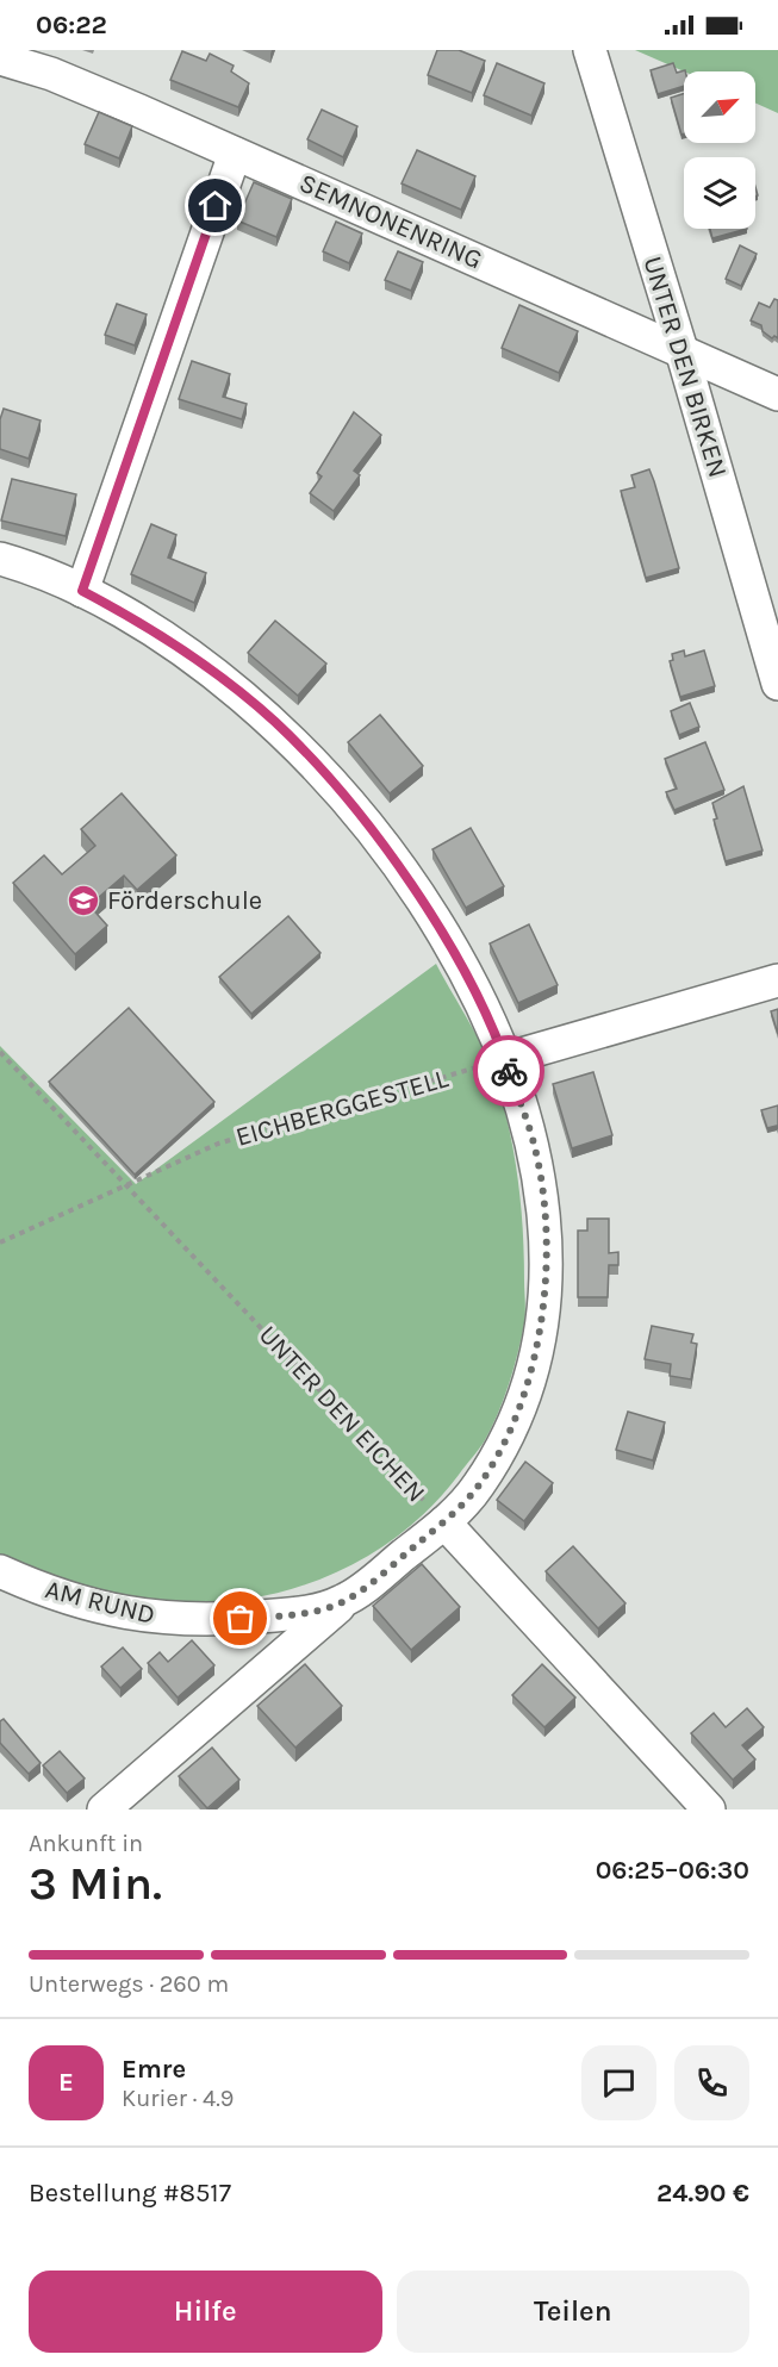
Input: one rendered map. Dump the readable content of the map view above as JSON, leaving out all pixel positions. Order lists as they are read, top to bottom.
{
  "streets": {
    "street": [
      "SEMNONENRING",
      "UNTER DEN BIRKEN",
      "UNTER DEN EICHEN",
      "AM RUND"
    ],
    "path": ["EICHBERGGESTELL"]
  },
  "crossings": [
    ["SEMNONENRING", "UNTER DEN BIRKEN"],
    ["EICHBERGGESTELL", "UNTER DEN EICHEN"],
    ["EICHBERGGESTELL", "AM RUND"],
    ["UNTER DEN EICHEN", "AM RUND"]
  ],
  "places": {
    "school or university": ["Förderschule"]
  },
  "north": "top right",
  "page": {
    "status": "06:22",
    "heading": ["3 Min.", "Ankunft in", "06:25–06:30"],
    "panel": [
      "Emre",
      "Kurier · 4.9",
      "Bestellung #8517",
      "24.90 €"
    ],
    "bar": "Unterwegs · 260 m",
    "round": "E",
    "buttons": ["Hilfe", "Teilen"]
  }
}
